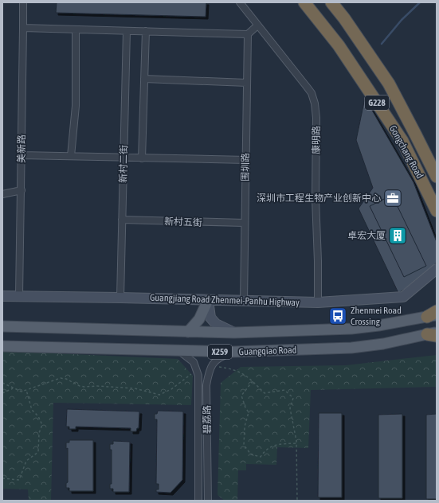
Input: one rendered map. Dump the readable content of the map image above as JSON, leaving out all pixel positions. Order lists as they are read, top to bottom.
{
  "streets": {
    "highway": ["G228", "Gongchang Road"],
    "main road": ["Guangqiao Road", "X259"],
    "street": [
      "康明路",
      "美新路",
      "新村二街",
      "围圳路",
      "新村五街",
      "Guangjiang Road Zhenmei-Panhu Highway",
      "碧荔路"
    ]
  },
  "crossings": [
    ["康明路", "Guangjiang Road Zhenmei-Panhu Highway"],
    ["美新路", "Guangjiang Road Zhenmei-Panhu Highway"],
    ["新村二街", "新村五街"],
    ["新村二街", "Guangjiang Road Zhenmei-Panhu Highway"],
    ["围圳路", "新村五街"],
    ["围圳路", "Guangjiang Road Zhenmei-Panhu Highway"],
    ["Guangqiao Road", "碧荔路"]
  ],
  "places": {
    "office": ["深圳市工程生物产业创新中心"],
    "building": ["卓宏大厦"],
    "bus stop": ["Zhenmei Road Crossing"]
  }
}
